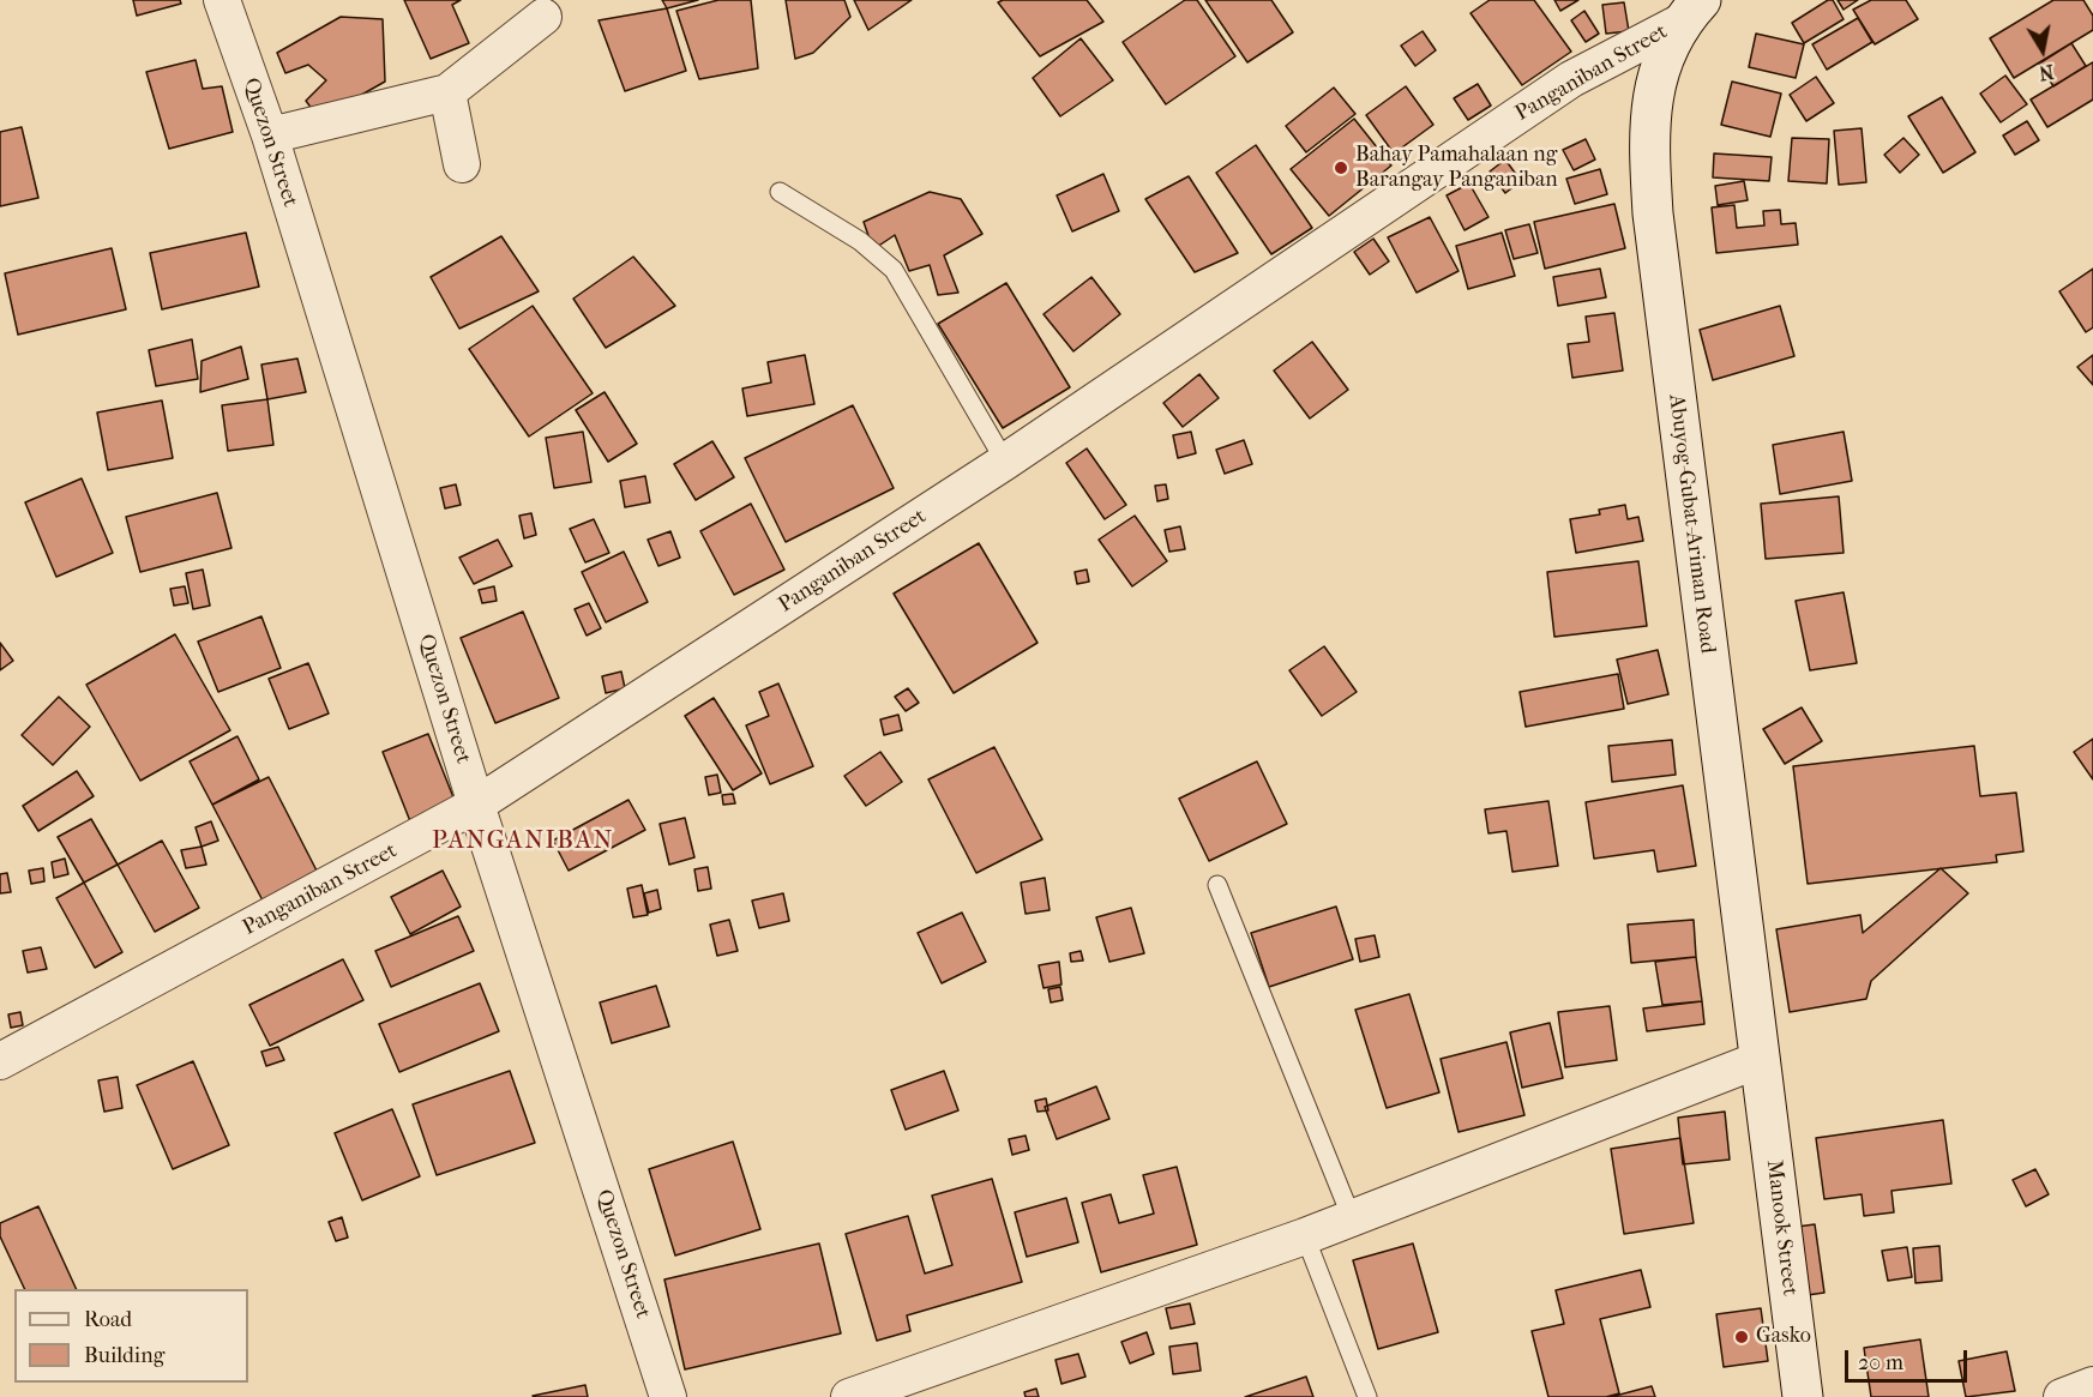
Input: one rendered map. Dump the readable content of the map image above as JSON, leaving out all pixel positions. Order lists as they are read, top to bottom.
{
  "streets": {
    "main road": ["Abuyog-Gubat-Ariman Road", "Manook Street"],
    "street": ["Panganiban Street", "Quezon Street"]
  },
  "crossings": [
    ["Panganiban Street", "Quezon Street"],
    ["Panganiban Street", "Abuyog-Gubat-Ariman Road"],
    ["Abuyog-Gubat-Ariman Road", "Manook Street"]
  ],
  "districts": ["PANGANIBAN"],
  "places": ["Bahay Pamahalaan ng Barangay Panganiban", "Gasko"],
  "legend": ["Road", "Building"],
  "scale_bar": "20 m",
  "north": "bottom"
}
